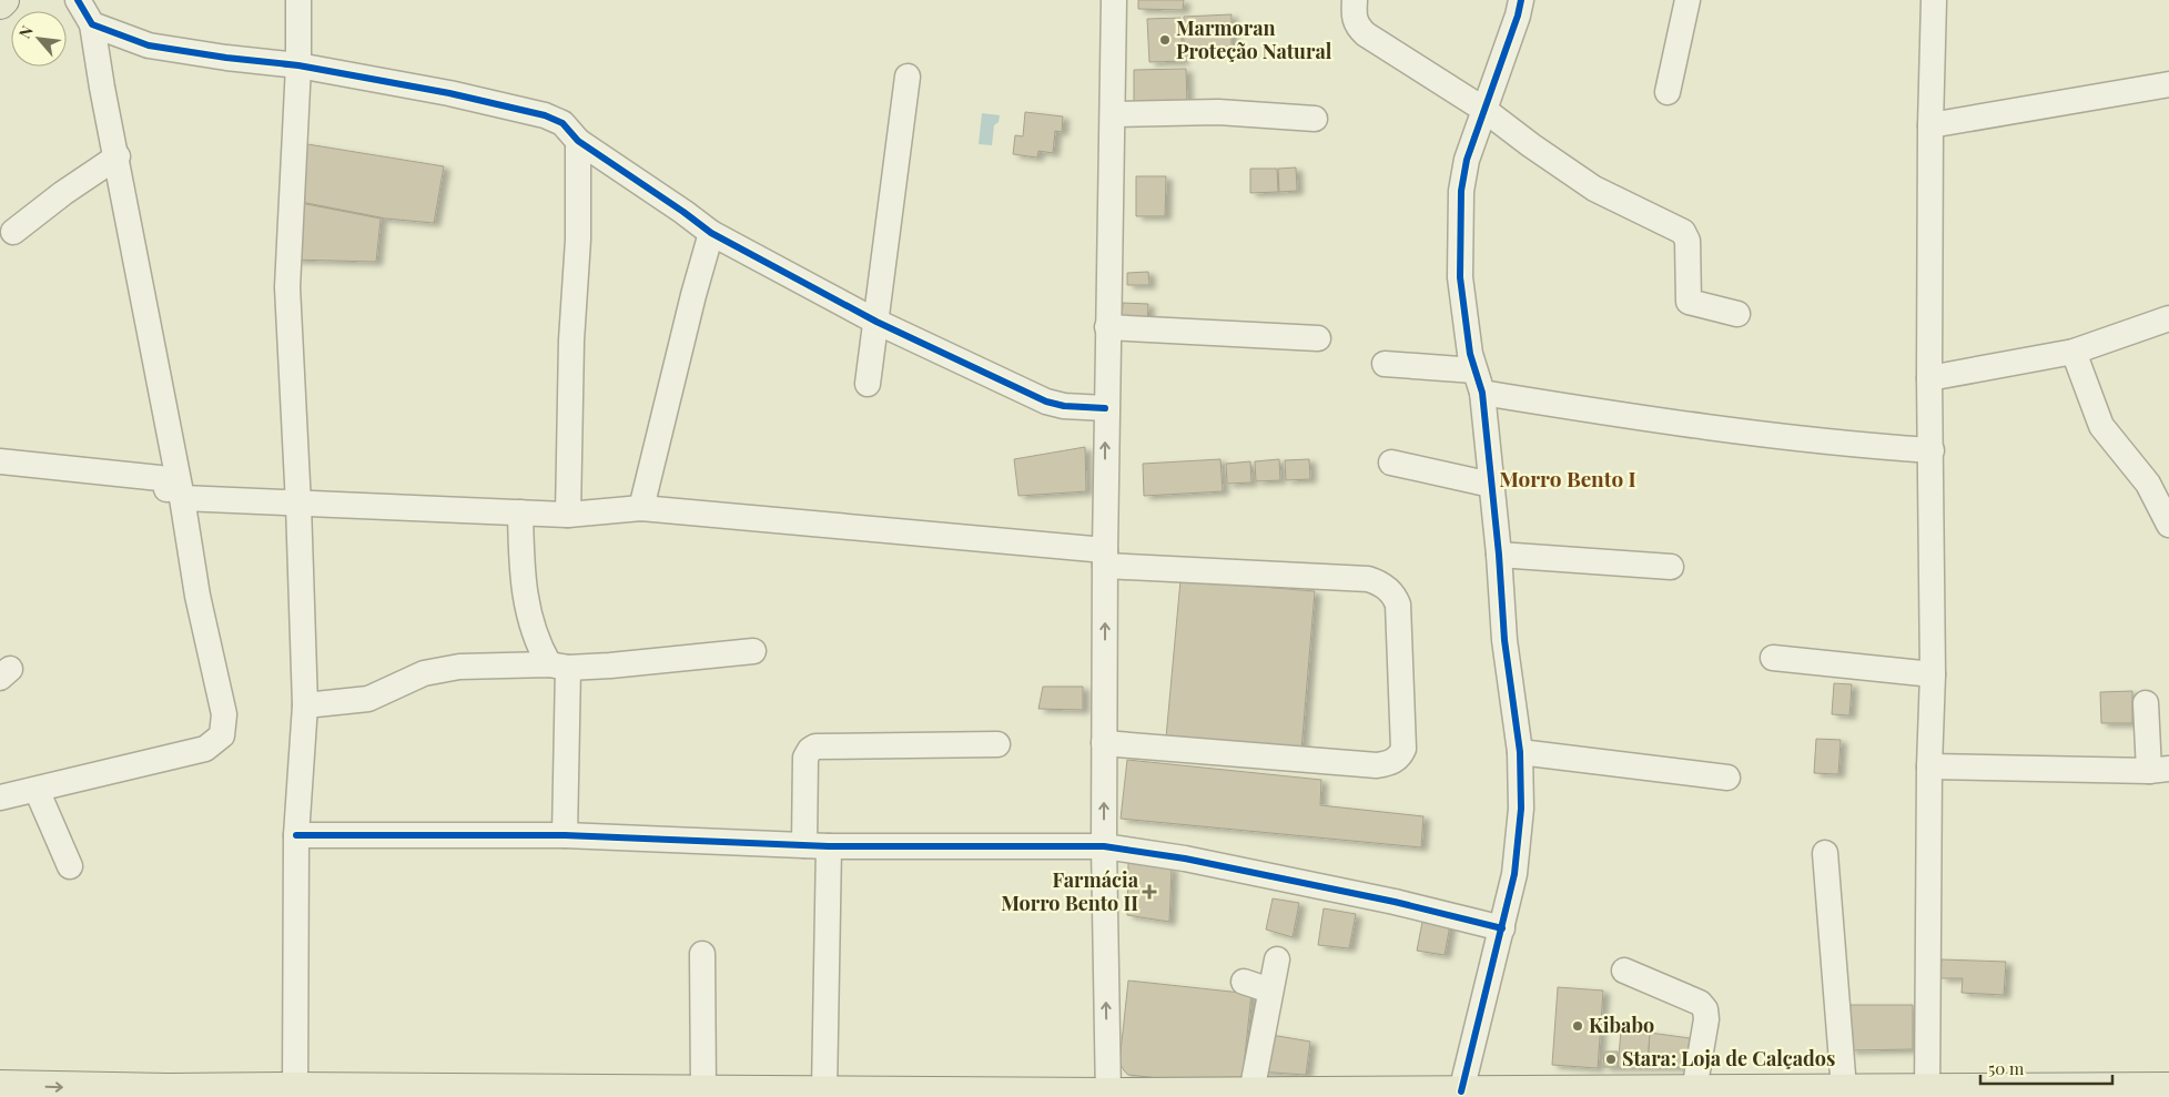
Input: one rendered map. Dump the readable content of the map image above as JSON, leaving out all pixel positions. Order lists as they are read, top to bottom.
{
  "districts": ["Morro Bento I"],
  "places": {
    "other": ["Marmoran Proteção Natural", "Kibabo", "Stara: Loja de Calçados"],
    "health": ["Farmácia Morro Bento II"]
  },
  "scale_bar": "50 m",
  "north": "top left"
}
